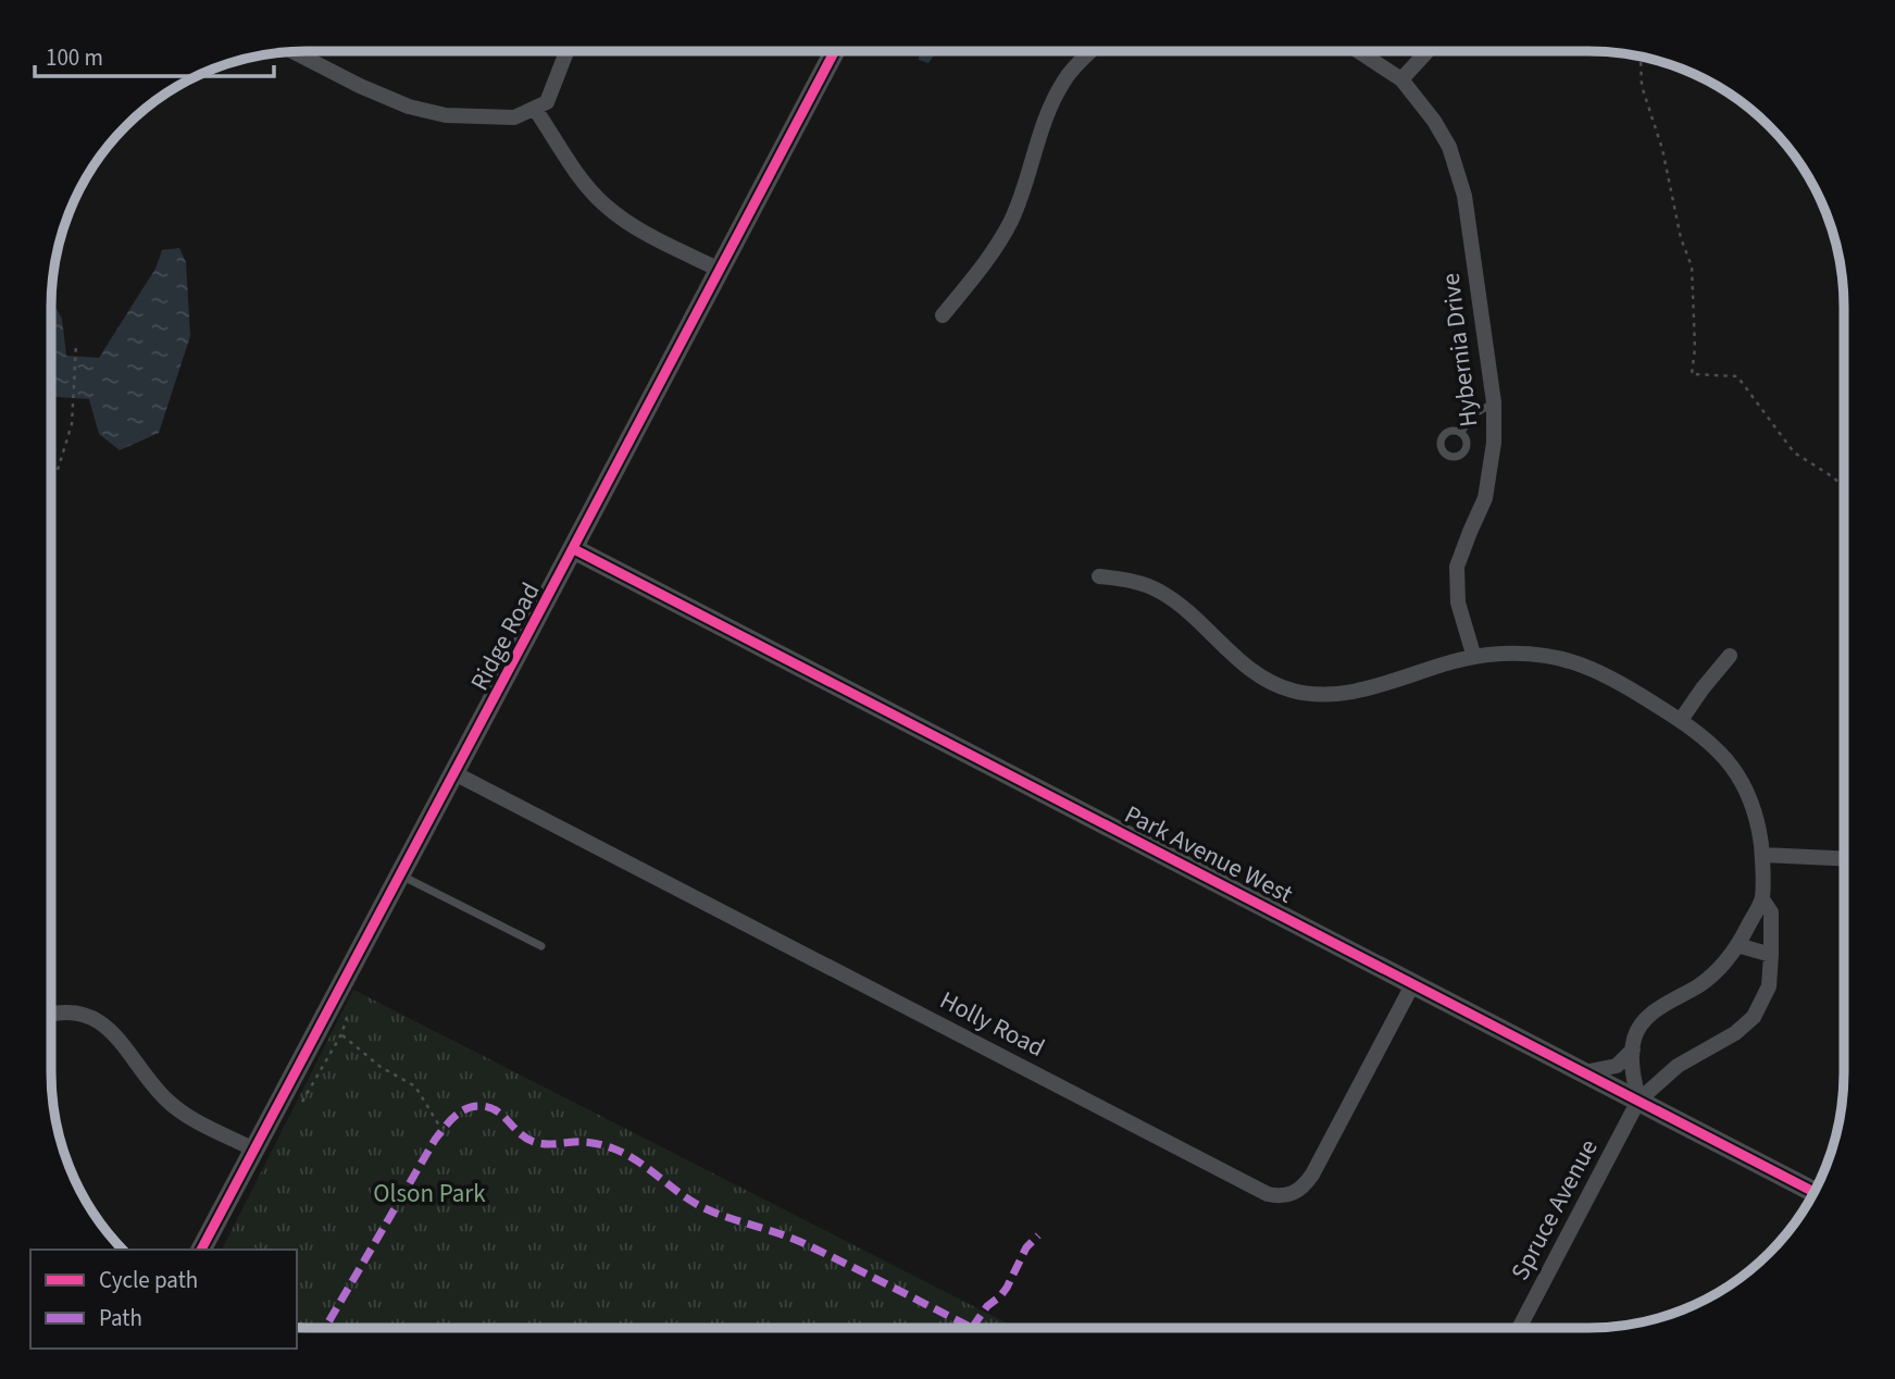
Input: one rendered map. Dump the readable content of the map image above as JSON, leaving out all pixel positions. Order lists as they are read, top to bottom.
{
  "streets": {
    "street": [
      "Hybernia Drive",
      "Ridge Road",
      "Park Avenue West",
      "Holly Road",
      "Spruce Avenue"
    ]
  },
  "crossings": [
    ["Ridge Road", "Park Avenue West"],
    ["Ridge Road", "Holly Road"],
    ["Park Avenue West", "Holly Road"],
    ["Park Avenue West", "Spruce Avenue"]
  ],
  "parks": ["Olson Park"],
  "legend": ["Cycle path", "Path"],
  "scale_bar": "100 m"
}
